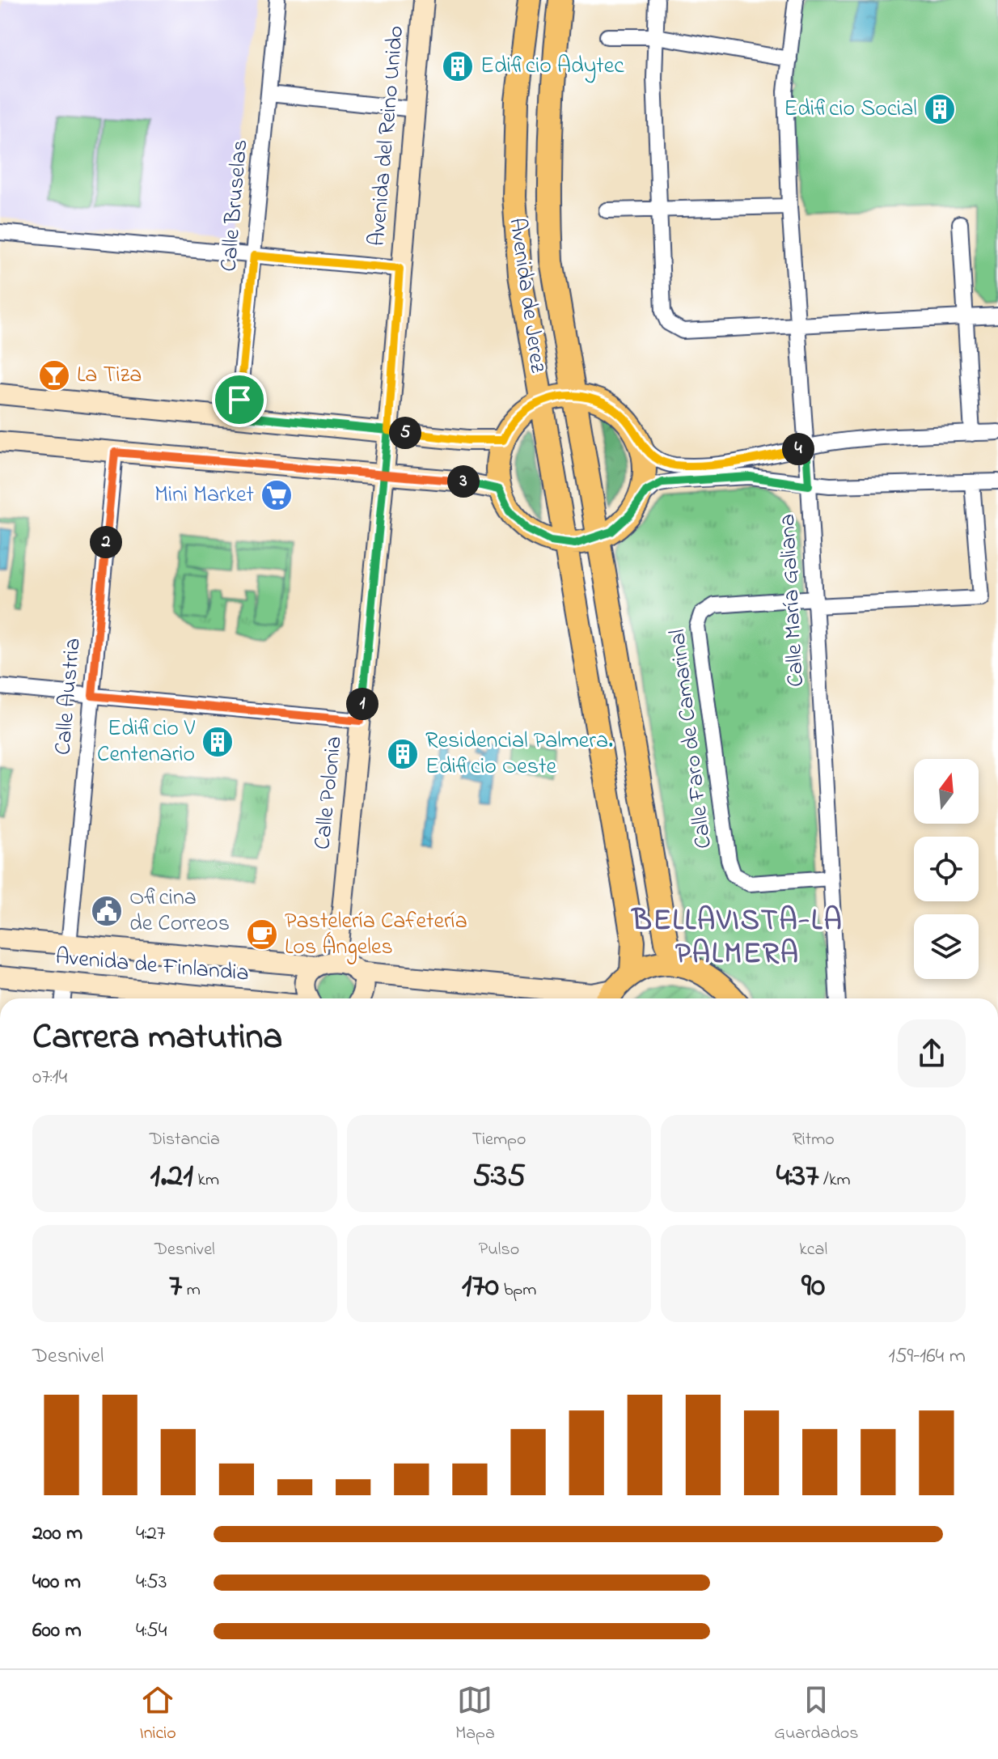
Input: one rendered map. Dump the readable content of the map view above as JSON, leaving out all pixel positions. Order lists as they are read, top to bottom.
{
  "streets": {
    "main road": [
      "Avenida del Reino Unido",
      "Avenida de Jerez",
      "Calle Polonia",
      "Avenida de Finlandia"
    ],
    "street": [
      "Calle Bruselas",
      "Calle María Galiana",
      "Calle Austria",
      "Calle Faro de Camarinal"
    ]
  },
  "crossings": [
    ["Avenida del Reino Unido", "Calle Polonia"],
    ["Calle María Galiana", "Calle Faro de Camarinal"],
    ["Calle Austria", "Avenida de Finlandia"]
  ],
  "districts": ["BELLAVISTA-LA PALMERA"],
  "places": {
    "building": [
      "Edificio Adytec",
      "Edificio Social",
      "Edificio V Centenario",
      "Residencial Palmera. Edificio Oeste"
    ],
    "bar": ["La Tiza"],
    "supermarket": ["Mini Market"],
    "public building": ["Oficina de Correos"],
    "cafe": ["Pastelería Cafetería Los Ángeles"]
  },
  "north": "top",
  "page": {
    "pins": [
      "5",
      "4",
      "3",
      "2",
      "1"
    ],
    "heading": ["Carrera matutina", "07:14"],
    "stats": [
      ["Distancia", "1.21 km"],
      ["Tiempo", "5:35"],
      ["Ritmo", "4:37 /km"],
      ["Desnivel", "7 m"],
      ["Pulso", "170 bpm"],
      ["kcal", "90"]
    ],
    "chart": ["Desnivel", "159–164 m"],
    "list": [
      {
        "name": "200 m",
        "note": "4:27"
      },
      {
        "name": "400 m",
        "note": "4:53"
      },
      {
        "name": "600 m",
        "note": "4:54"
      }
    ],
    "tabs": ["Inicio", "Mapa", "Guardados"]
  }
}
